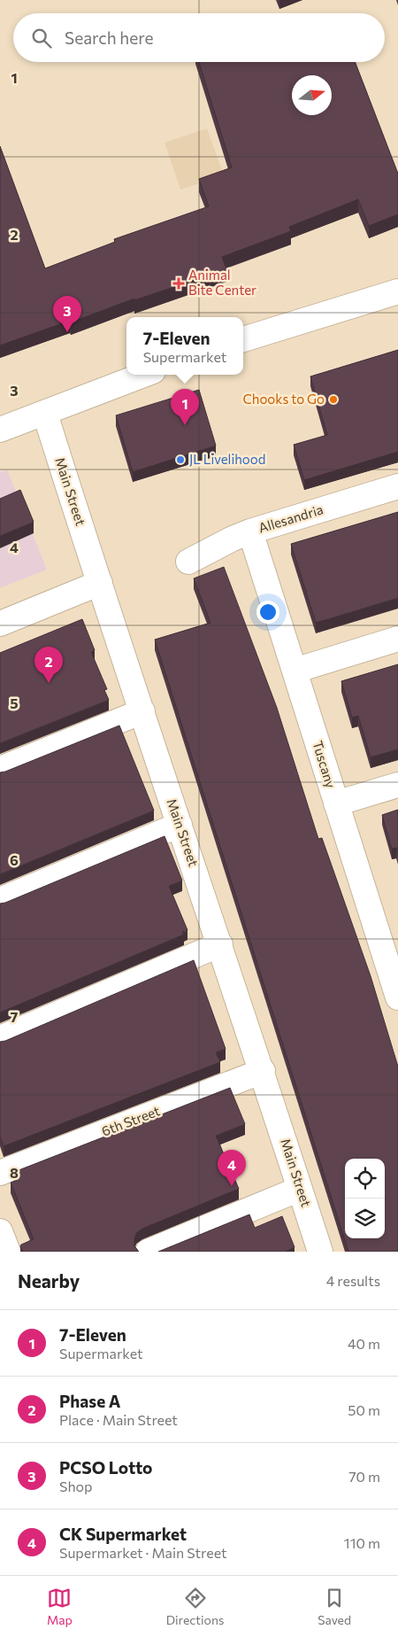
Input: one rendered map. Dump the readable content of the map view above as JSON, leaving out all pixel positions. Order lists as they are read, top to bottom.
{
  "streets": {
    "street": [
      "Main Street",
      "Allesandria",
      "Tuscany",
      "6th Street"
    ]
  },
  "crossings": [
    ["Main Street", "6th Street"],
    ["Allesandria", "Tuscany"]
  ],
  "places": {
    "health": ["Animal Bite Center"],
    "other": ["Chooks to Go", "JL Livelihood"]
  },
  "north": "right",
  "page": {
    "search": "Search here",
    "pins": [
      "3",
      "1",
      "2",
      "4"
    ],
    "popup": ["7-Eleven", "Supermarket"],
    "heading": ["Nearby", "4 results"],
    "list": [
      {
        "mark": "1",
        "name": "7-Eleven",
        "note": "Supermarket",
        "value": "40 m"
      },
      {
        "mark": "2",
        "name": "Phase A",
        "note": "Place · Main Street",
        "value": "50 m"
      },
      {
        "mark": "3",
        "name": "PCSO Lotto",
        "note": "Shop",
        "value": "70 m"
      },
      {
        "mark": "4",
        "name": "CK Supermarket",
        "note": "Supermarket · Main Street",
        "value": "110 m"
      }
    ],
    "nav": ["Map", "Directions", "Saved"]
  },
  "grid": {
    "rows": [
      "1",
      "2",
      "3",
      "4",
      "5",
      "6",
      "7",
      "8"
    ]
  }
}
